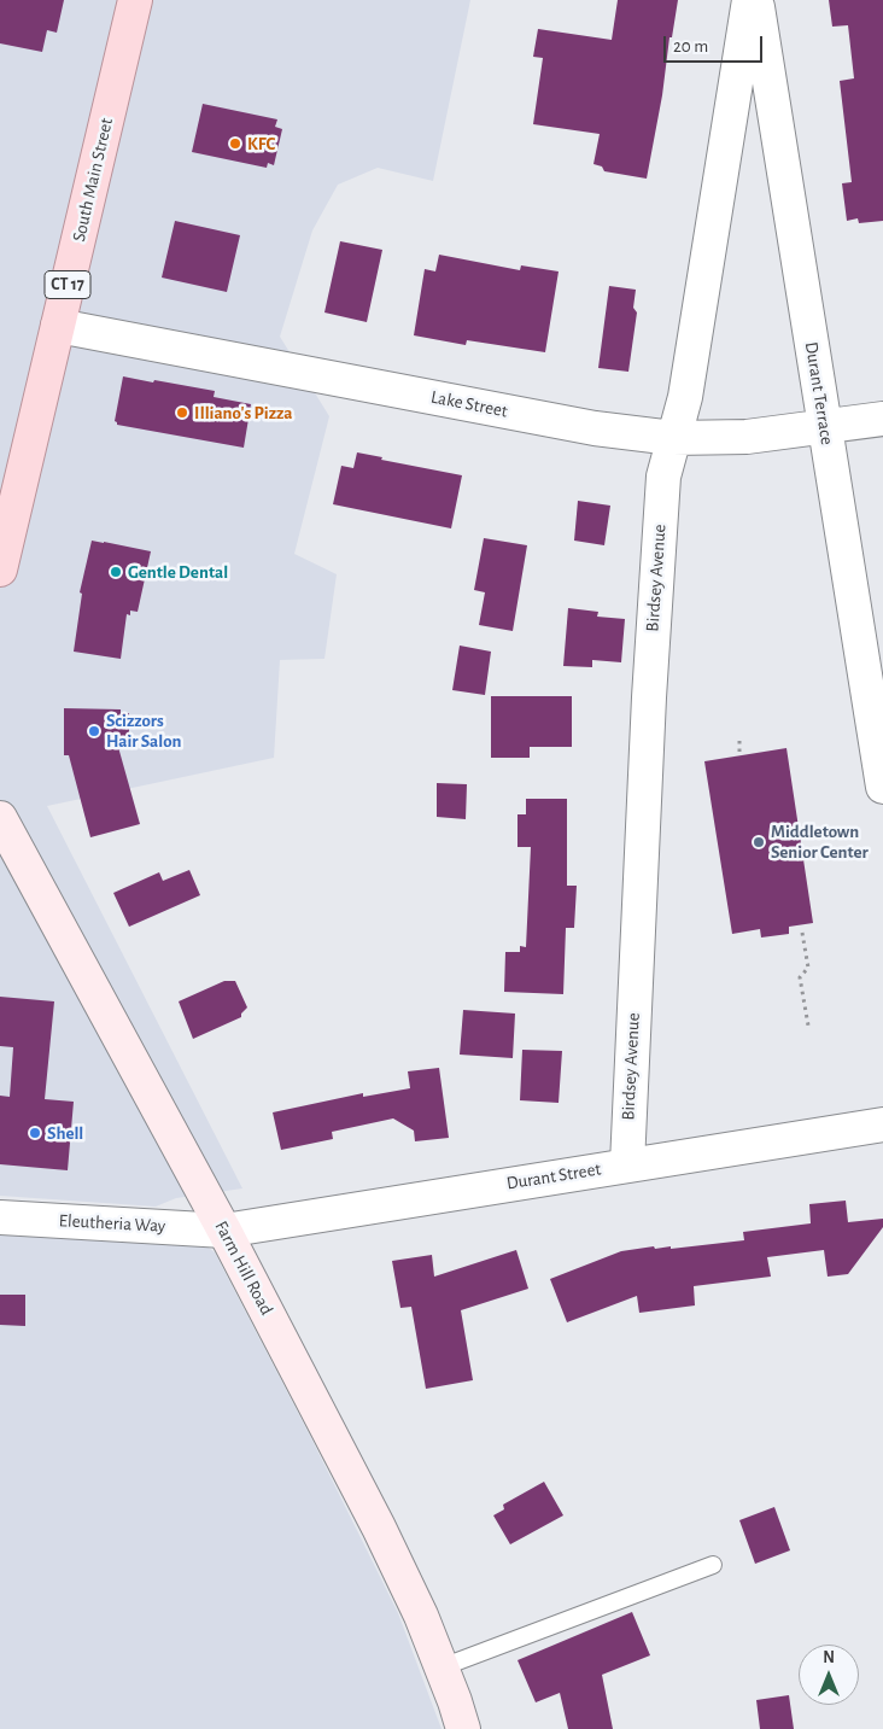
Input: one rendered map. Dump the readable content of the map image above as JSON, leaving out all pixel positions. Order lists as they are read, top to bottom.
{
  "streets": {
    "main road": ["South Main Street", "CT 17", "Farm Hill Road"],
    "street": [
      "Durant Terrace",
      "Lake Street",
      "Birdsey Avenue",
      "Durant Street",
      "Eleutheria Way"
    ]
  },
  "crossings": [
    ["South Main Street", "Lake Street"],
    ["Durant Terrace", "Lake Street"],
    ["Lake Street", "Birdsey Avenue"],
    ["Birdsey Avenue", "Durant Street"],
    ["Durant Street", "Eleutheria Way"],
    ["Durant Street", "Farm Hill Road"],
    ["Eleutheria Way", "Farm Hill Road"]
  ],
  "places": [
    "KFC",
    "Illiano's Pizza",
    "Gentle Dental",
    "Scizzors Hair Salon",
    "Middletown Senior Center",
    "Shell"
  ],
  "scale_bar": "20 m",
  "north": "top"
}
